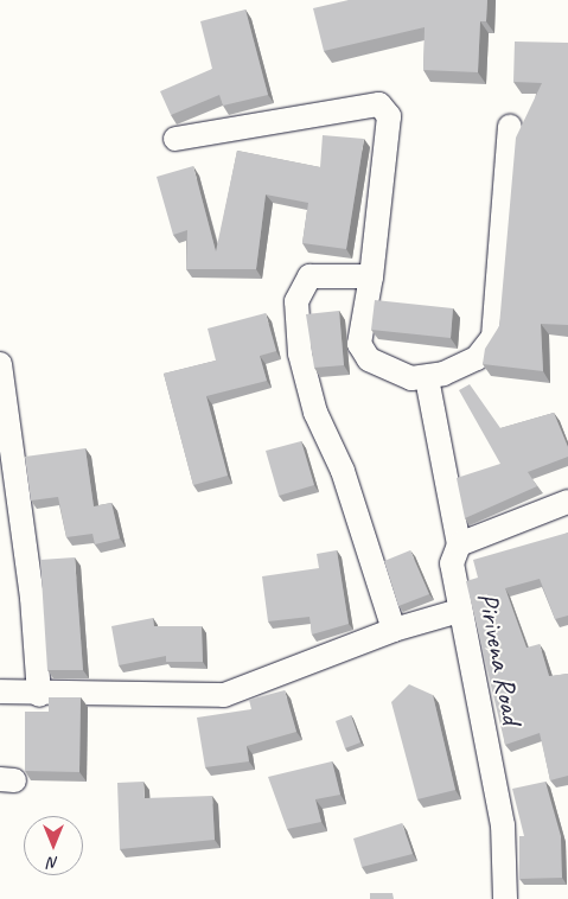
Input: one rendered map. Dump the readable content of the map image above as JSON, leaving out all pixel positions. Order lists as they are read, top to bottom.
{
  "streets": {
    "street": ["Pirivena Road"]
  },
  "north": "bottom"
}
